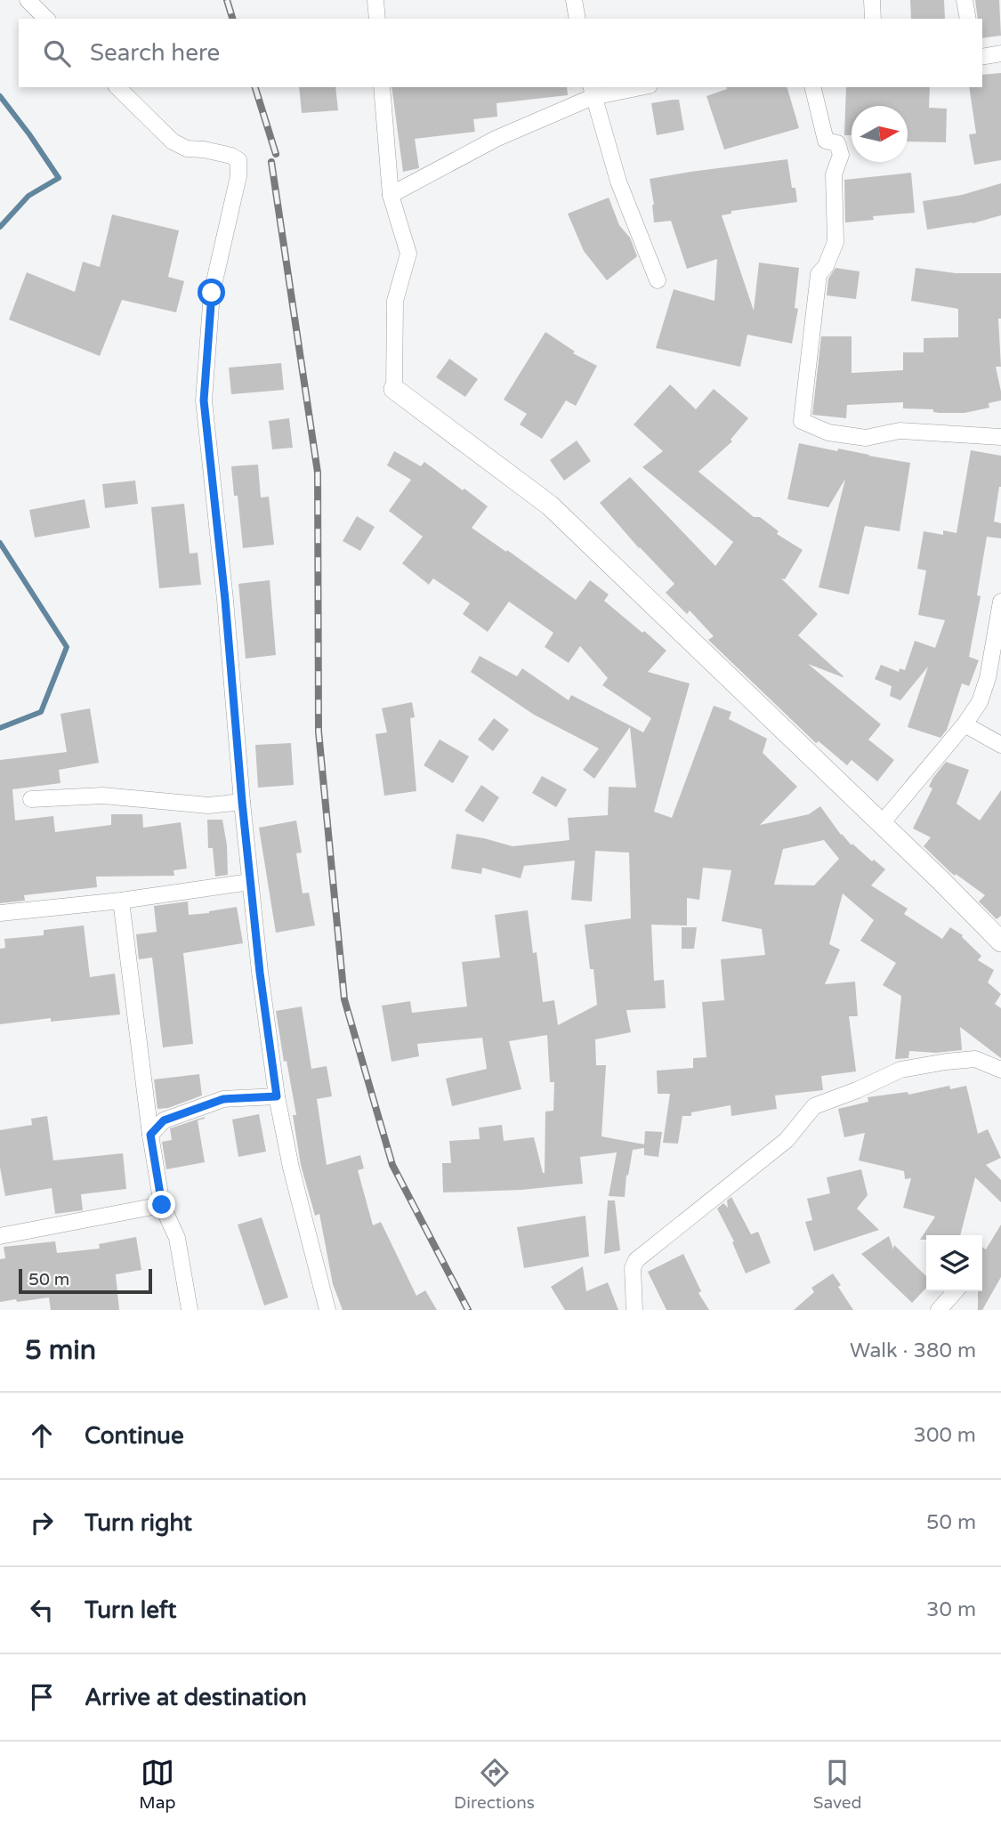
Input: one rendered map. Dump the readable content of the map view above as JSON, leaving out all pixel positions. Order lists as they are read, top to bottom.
{
  "scale_bar": "50 m",
  "north": "right",
  "page": {
    "search": "Search here",
    "scale": "50 m",
    "heading": ["5 min", "Walk · 380 m"],
    "list": [
      ["Continue", "300 m"],
      ["Turn right", "50 m"],
      ["Turn left", "30 m"],
      "Arrive at destination"
    ],
    "nav": ["Map", "Directions", "Saved"]
  }
}
